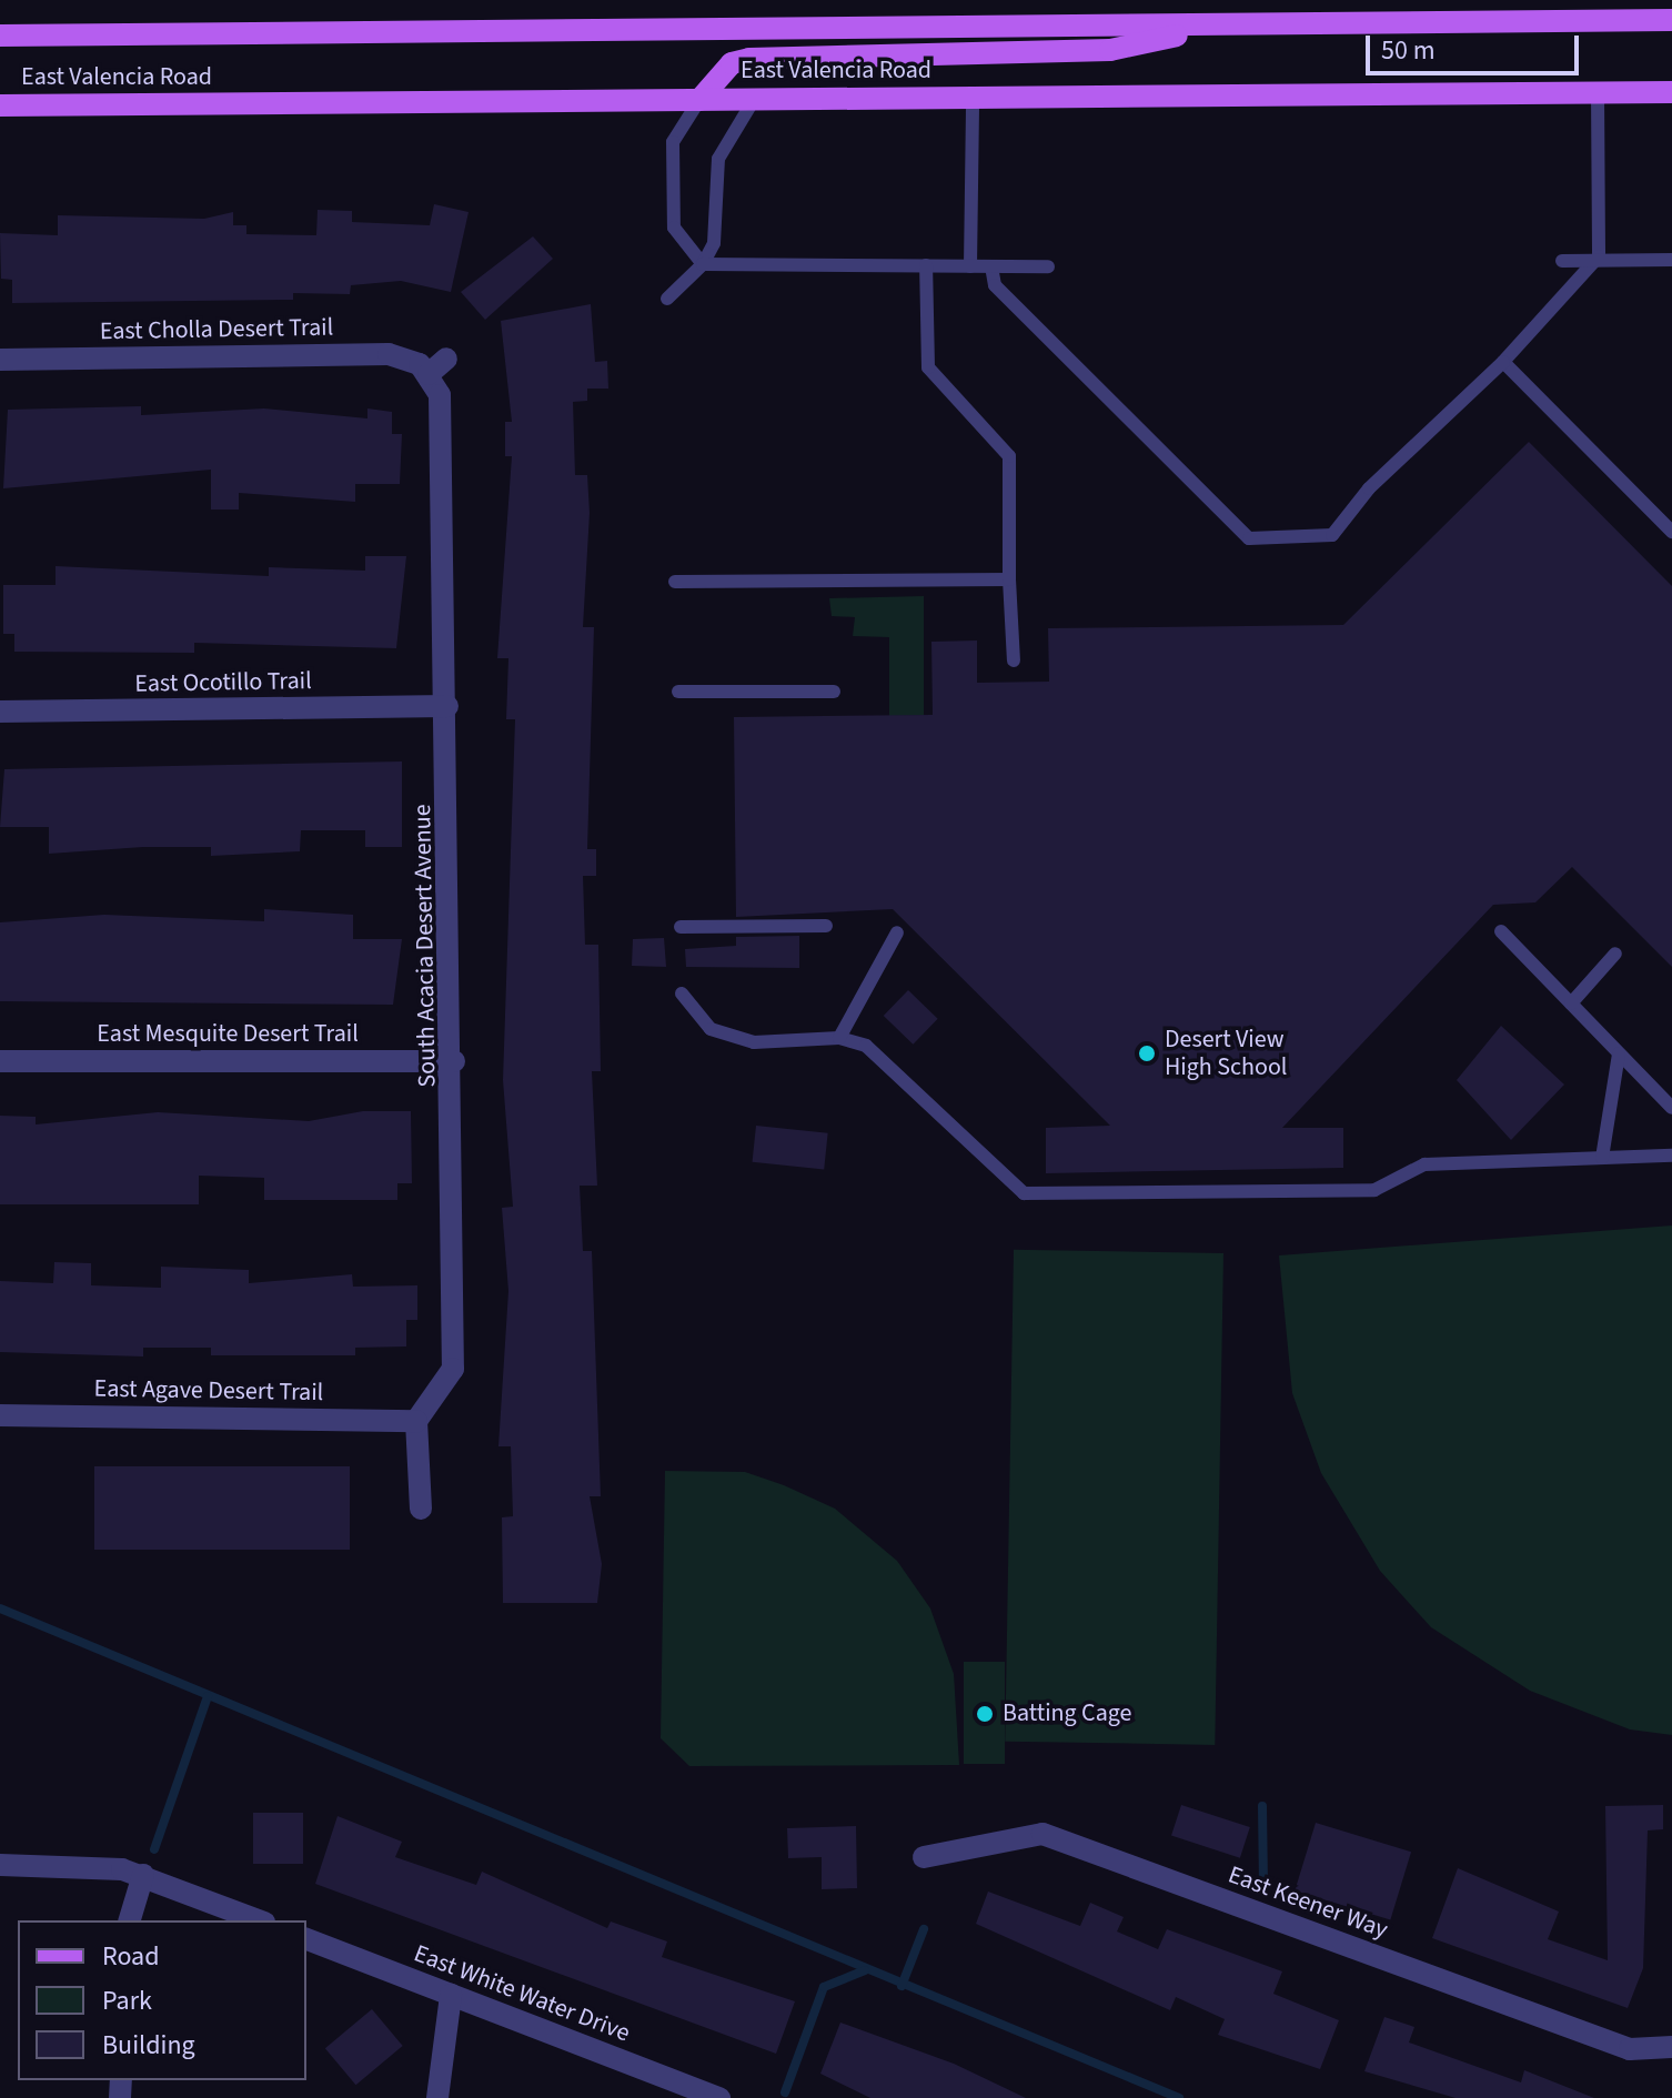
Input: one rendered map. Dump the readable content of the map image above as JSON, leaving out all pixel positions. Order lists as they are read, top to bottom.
{
  "streets": {
    "main road": ["East Valencia Road"],
    "street": [
      "East Cholla Desert Trail",
      "East Ocotillo Trail",
      "South Acacia Desert Avenue",
      "East Mesquite Desert Trail",
      "East Agave Desert Trail",
      "East Keener Way",
      "East White Water Drive"
    ]
  },
  "crossings": [
    ["East Cholla Desert Trail", "South Acacia Desert Avenue"],
    ["East Ocotillo Trail", "South Acacia Desert Avenue"],
    ["South Acacia Desert Avenue", "East Mesquite Desert Trail"],
    ["South Acacia Desert Avenue", "East Agave Desert Trail"]
  ],
  "places": ["Desert View High School", "Batting Cage"],
  "legend": ["Road", "Park", "Building"],
  "scale_bar": "50 m"
}
